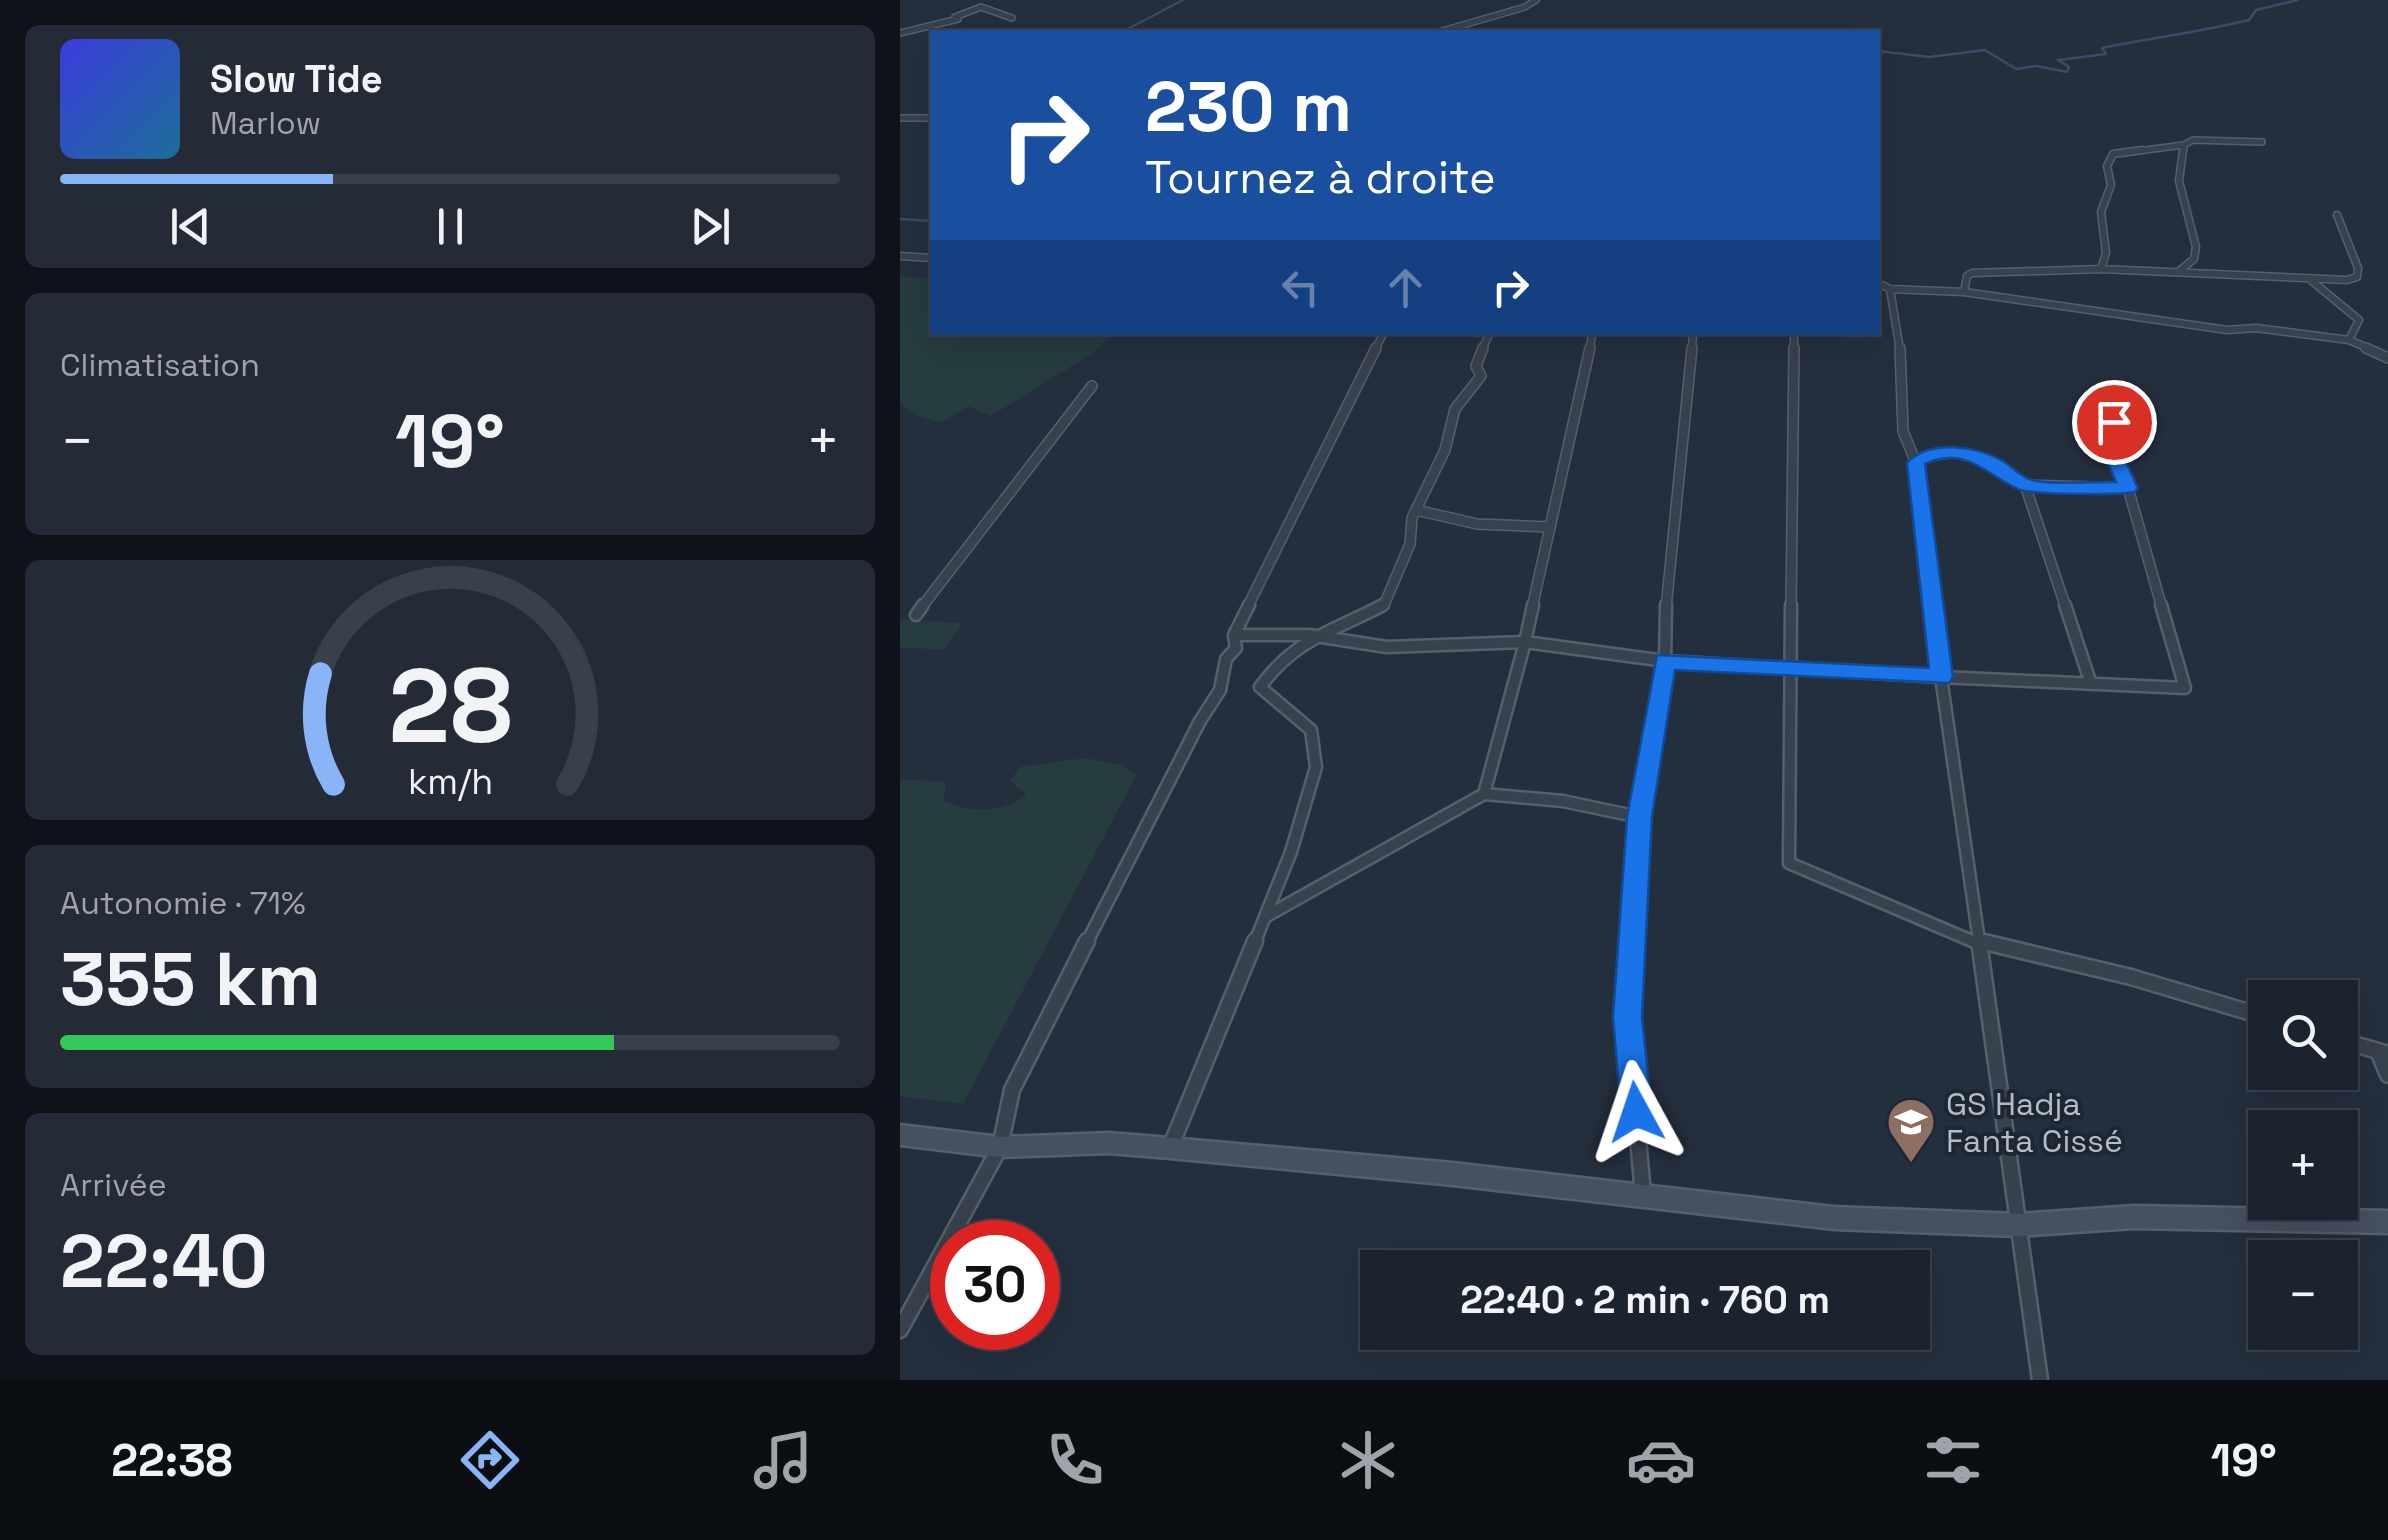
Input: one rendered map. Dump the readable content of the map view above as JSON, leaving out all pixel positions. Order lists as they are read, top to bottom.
{
  "places": {
    "school or university": ["GS Hadja Fanta Cissé"]
  },
  "page": {
    "turn": ["230 m", "Tournez à droite"],
    "song": ["Slow Tide", "Marlow"],
    "tile": [
      "Climatisation",
      ["Autonomie · 71%", "355 km"],
      ["Arrivée", "22:40"]
    ],
    "heat": ["−", "19°", "+"],
    "map_buttons": ["+", "−"],
    "limit": "30",
    "trip": "22:40 · 2 min · 760 m",
    "tabs": ["22:38", "19°"],
    "gauge": ["28", "km/h"]
  }
}
